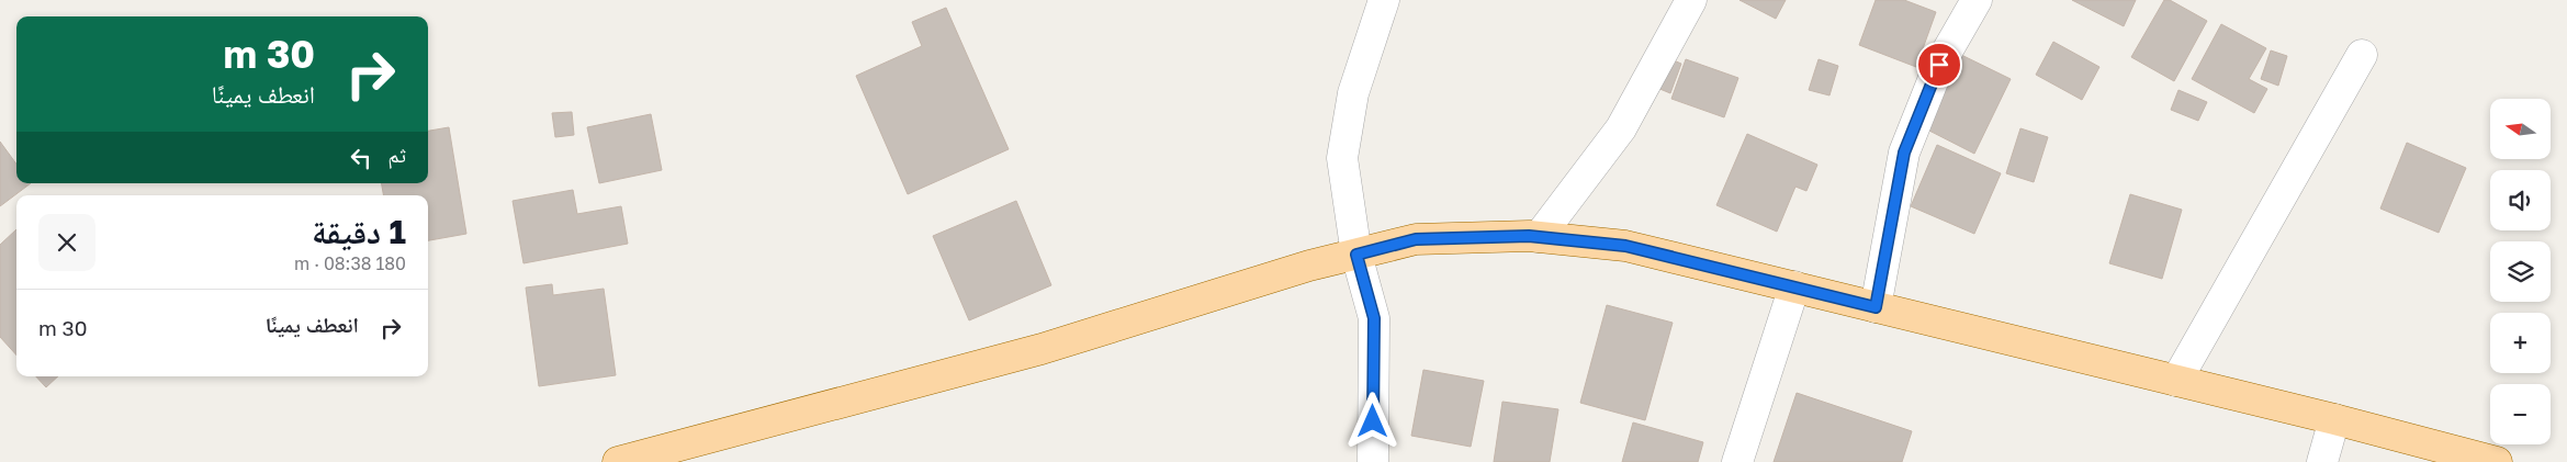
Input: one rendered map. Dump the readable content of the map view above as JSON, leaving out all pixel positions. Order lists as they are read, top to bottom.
{
  "north": "left",
  "page": {
    "turn": ["30 m", "انعطف يمينًا"],
    "map_buttons": ["+", "−"],
    "then": "ثم",
    "heading": ["1 دقيقة", "180 m · 08:38"],
    "list": [
      {
        "name": "انعطف يمينًا",
        "value": "30 m"
      }
    ]
  }
}
